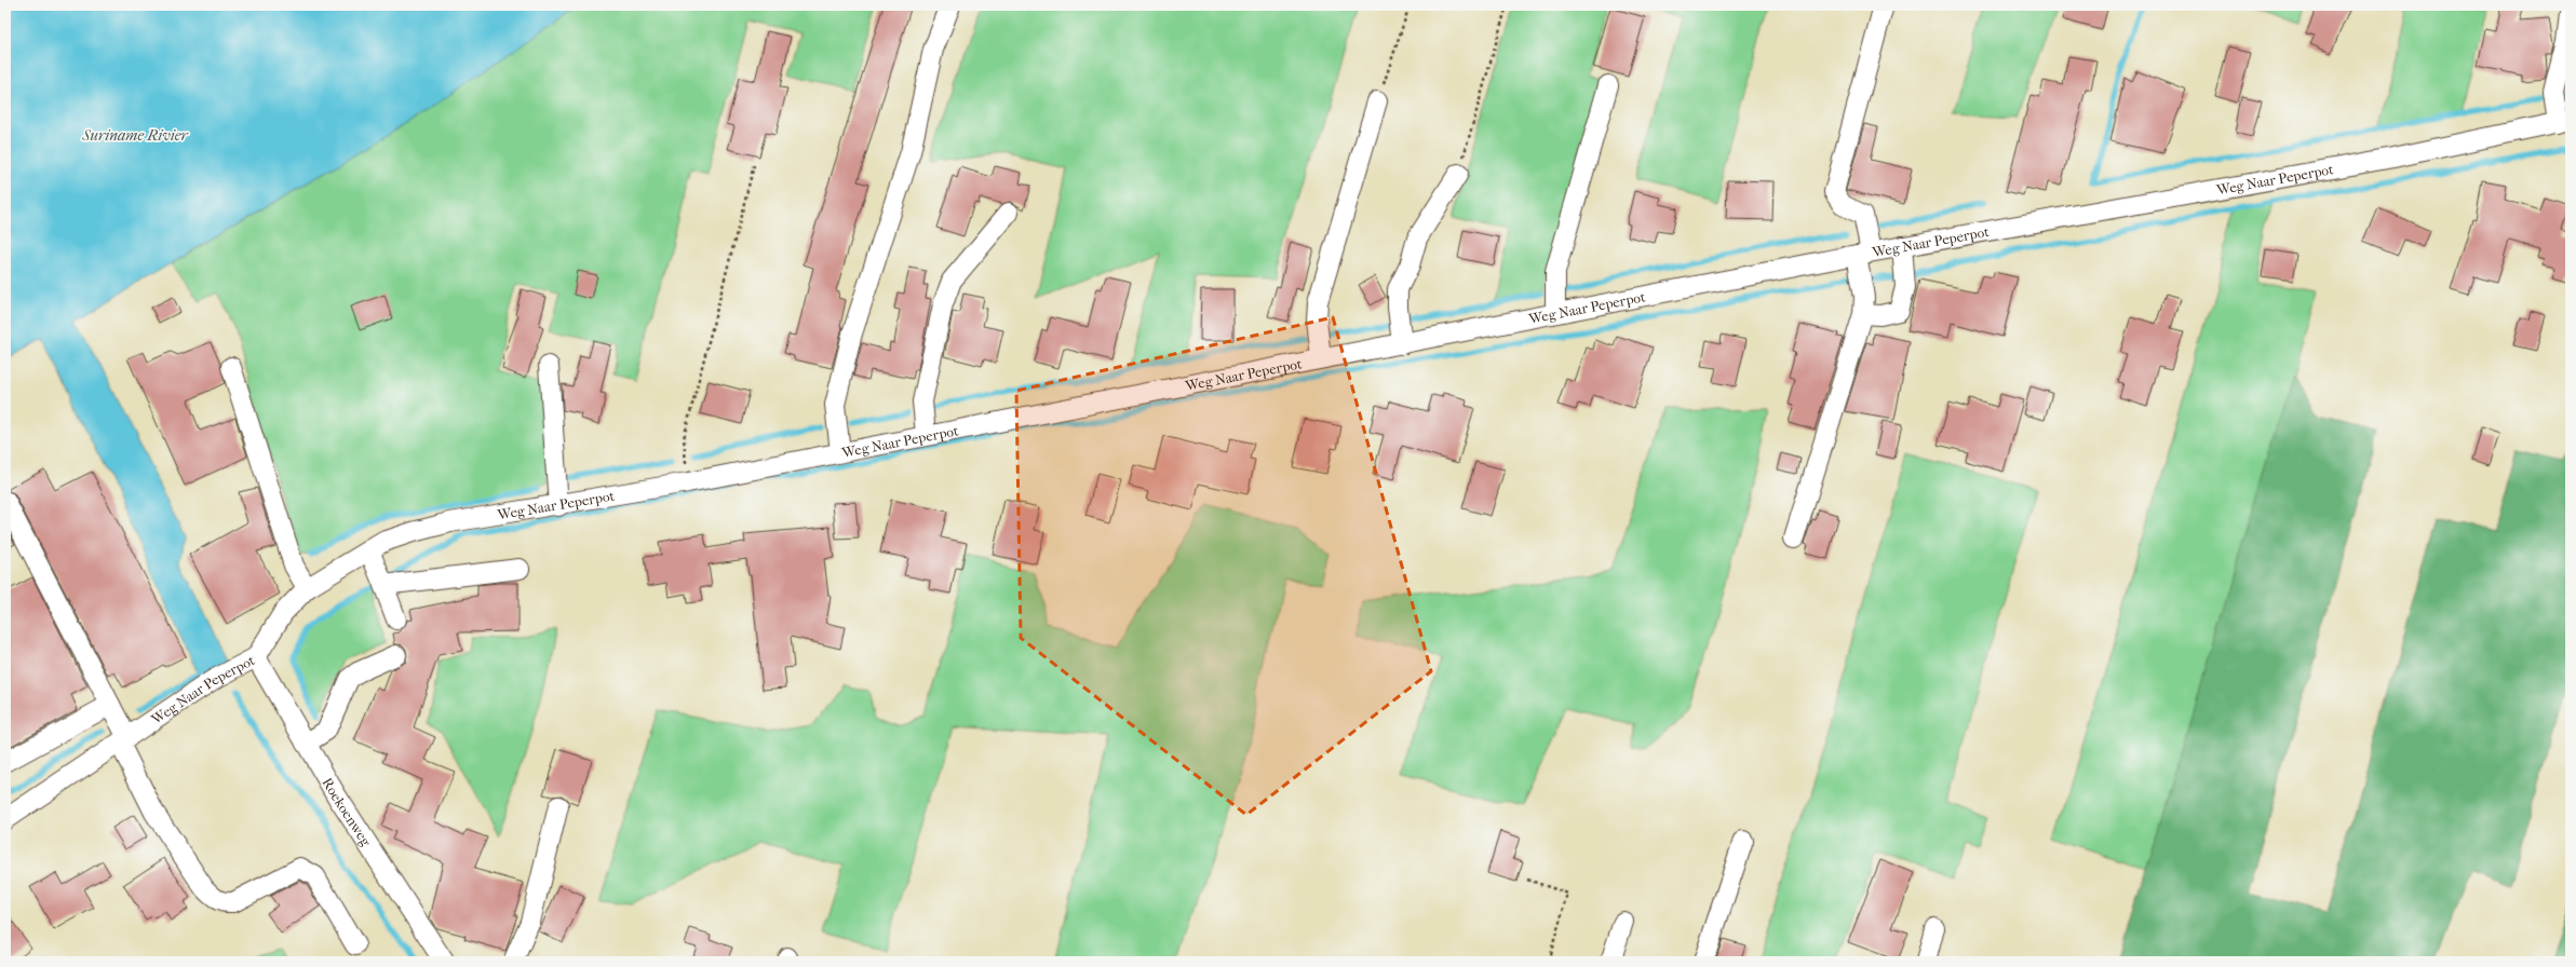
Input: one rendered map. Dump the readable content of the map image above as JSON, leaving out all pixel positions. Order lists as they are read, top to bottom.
{
  "streets": {
    "street": ["Weg Naar Peperpot", "Roekoenweg"]
  },
  "crossings": [
    ["Weg Naar Peperpot", "Roekoenweg"]
  ],
  "water": ["Suriname Rivier"]
}
